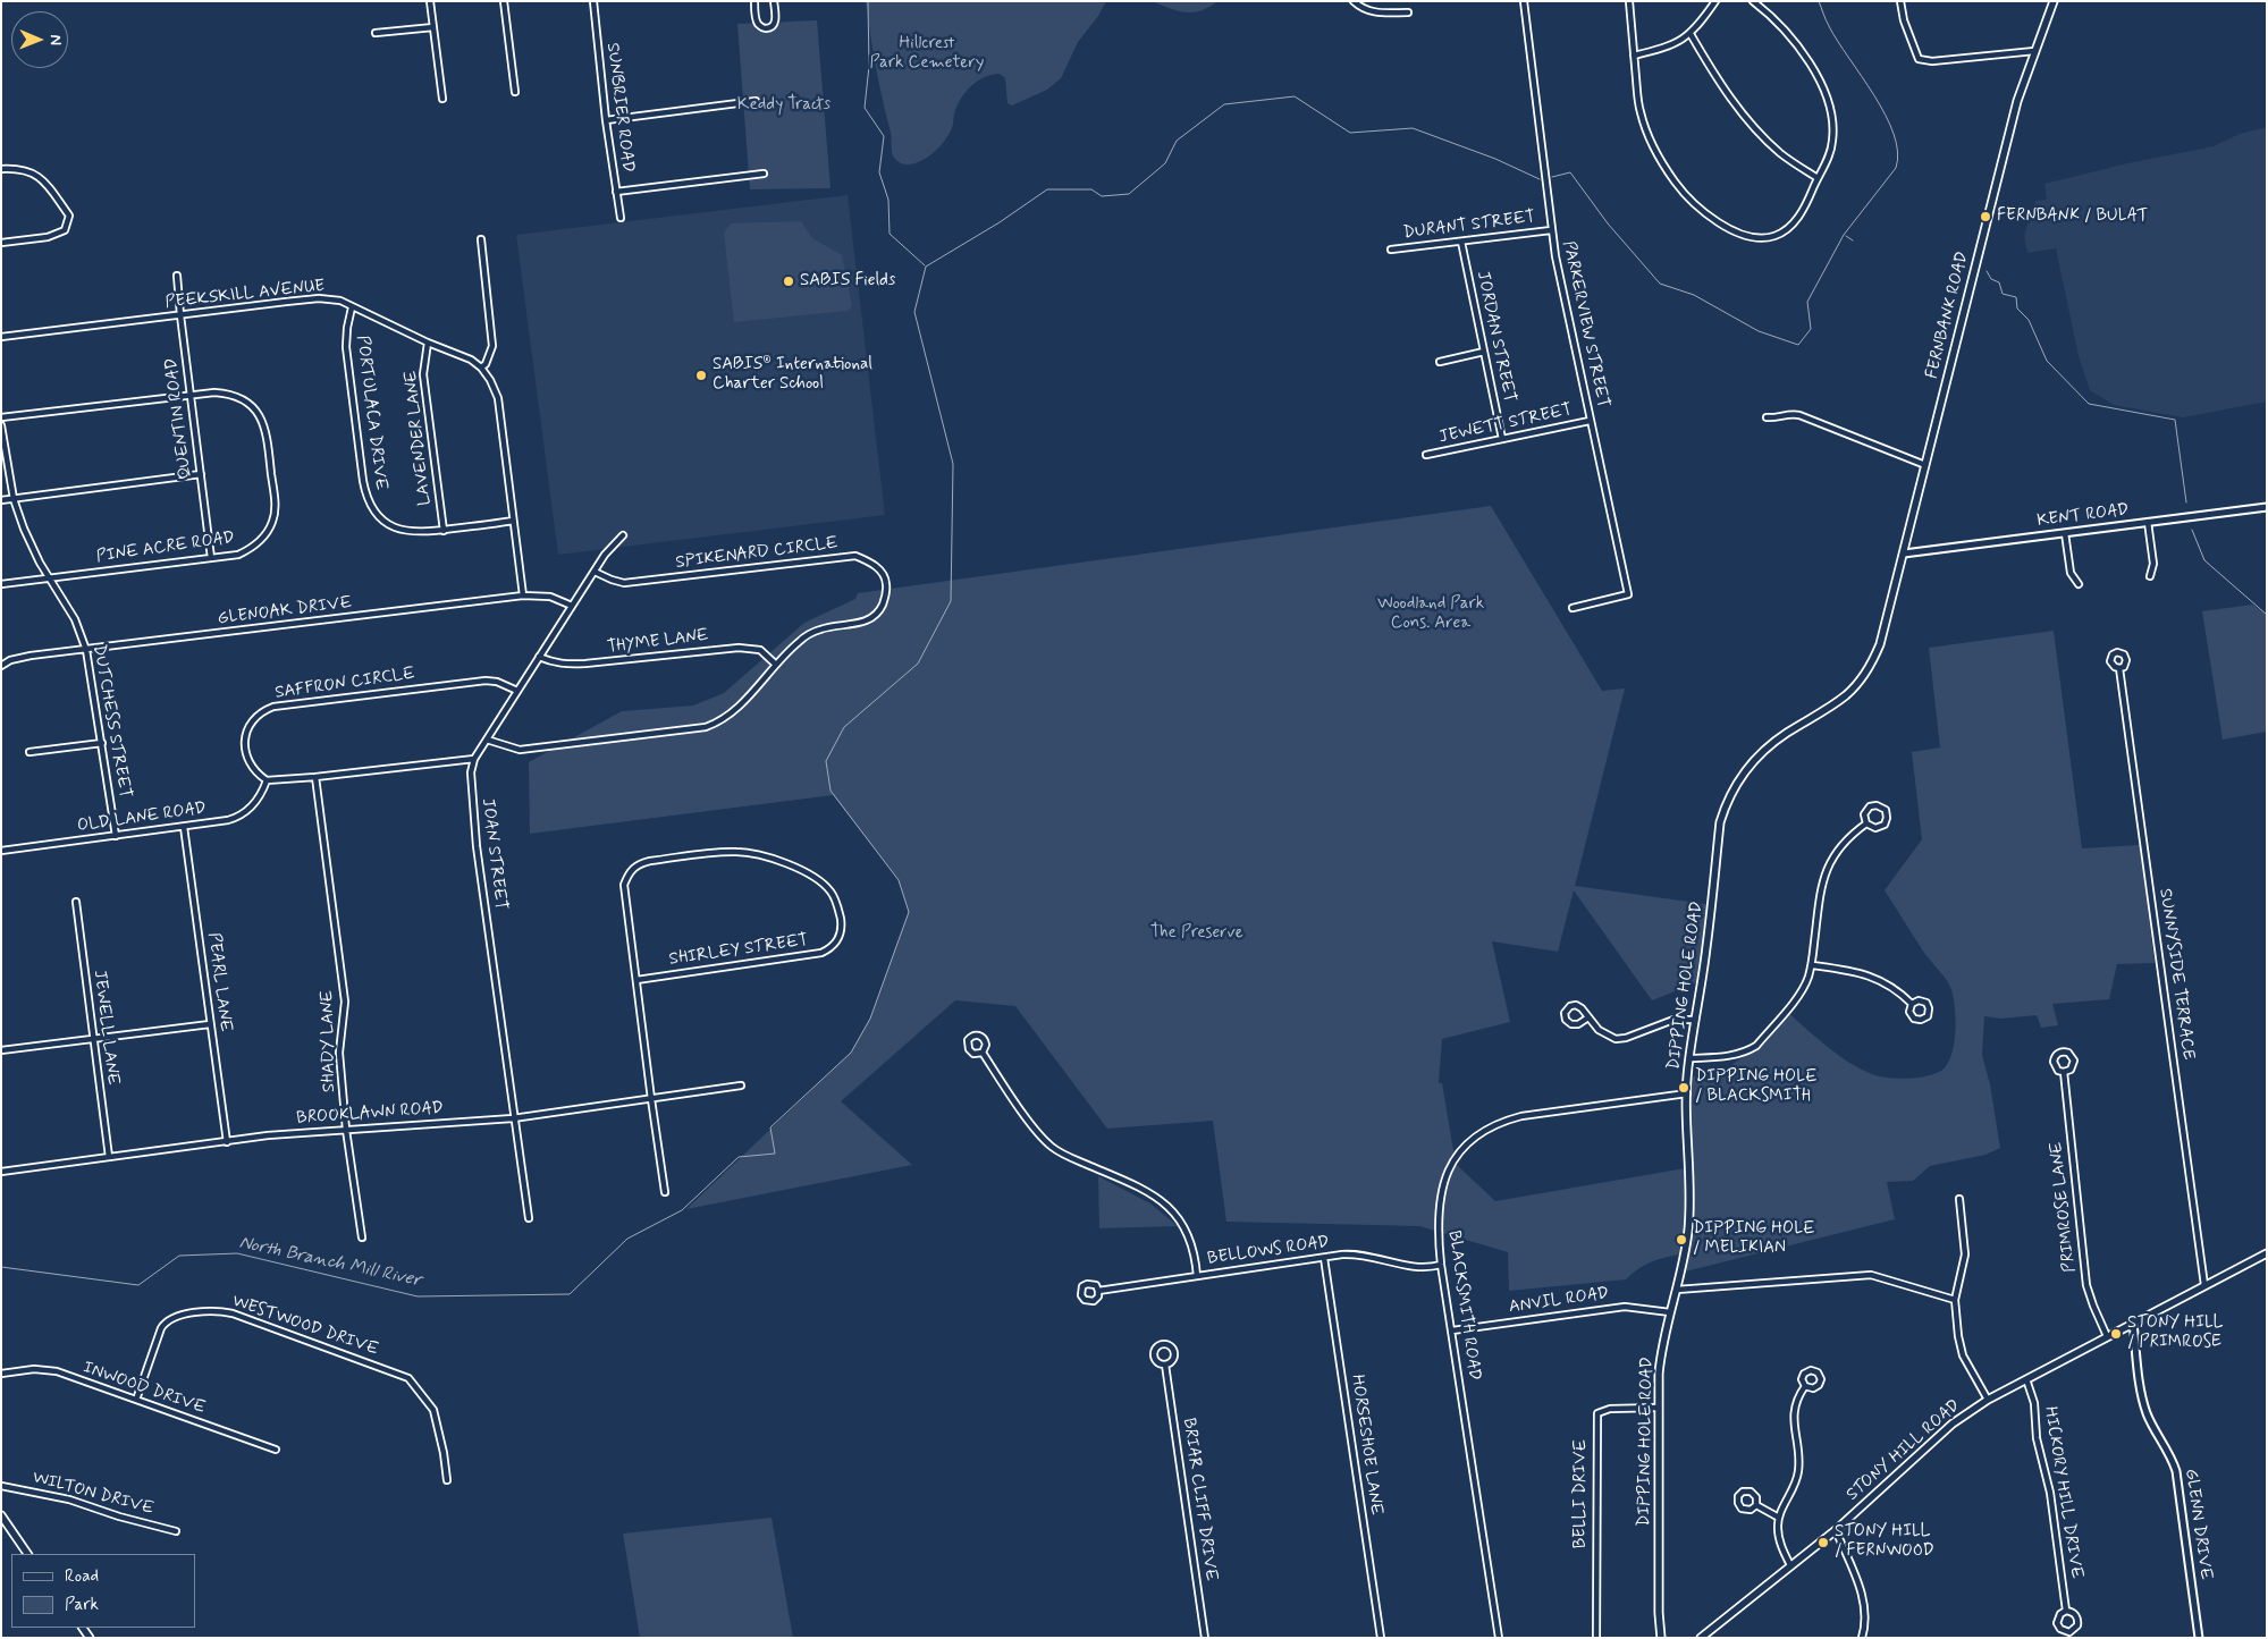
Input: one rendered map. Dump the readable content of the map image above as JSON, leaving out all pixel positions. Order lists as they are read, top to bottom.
{
  "streets": {
    "main road": ["FERNBANK ROAD", "DIPPING HOLE ROAD", "STONY HILL ROAD"],
    "street": [
      "SUNBRIER ROAD",
      "DURANT STREET",
      "PEEKSKILL AVENUE",
      "PARKERVIEW STREET",
      "JORDAN STREET",
      "PORTULACA DRIVE",
      "QUENTIN ROAD",
      "JEWETT STREET",
      "LAVENDER LANE",
      "KENT ROAD",
      "PINE ACRE ROAD",
      "SPIKENARD CIRCLE",
      "GLENOAK DRIVE",
      "THYME LANE",
      "SAFFRON CIRCLE",
      "DUTCHESS STREET",
      "OLD LANE ROAD",
      "JOAN STREET",
      "SHIRLEY STREET",
      "SUNNYSIDE TERRACE",
      "PEARL LANE",
      "JEWELL LANE",
      "SHADY LANE",
      "BROOKLAWN ROAD",
      "PRIMROSE LANE",
      "BELLOWS ROAD",
      "ANVIL ROAD",
      "BLACKSMITH ROAD",
      "WESTWOOD DRIVE",
      "INWOOD DRIVE",
      "HORSESHOE LANE",
      "HICKORY HILL DRIVE",
      "WILTON DRIVE",
      "BELLI DRIVE",
      "BRIAR CLIFF DRIVE",
      "GLENN DRIVE"
    ]
  },
  "crossings": [
    ["DURANT STREET", "PARKERVIEW STREET"],
    ["DURANT STREET", "JORDAN STREET"],
    ["PEEKSKILL AVENUE", "PORTULACA DRIVE"],
    ["PEEKSKILL AVENUE", "QUENTIN ROAD"],
    ["PEEKSKILL AVENUE", "LAVENDER LANE"],
    ["FERNBANK ROAD", "KENT ROAD"],
    ["FERNBANK ROAD", "DIPPING HOLE ROAD"],
    ["PARKERVIEW STREET", "JEWETT STREET"],
    ["JORDAN STREET", "JEWETT STREET"],
    ["PORTULACA DRIVE", "LAVENDER LANE"],
    ["QUENTIN ROAD", "PINE ACRE ROAD"],
    ["PINE ACRE ROAD", "DUTCHESS STREET"],
    ["SPIKENARD CIRCLE", "THYME LANE"],
    ["SPIKENARD CIRCLE", "JOAN STREET"],
    ["GLENOAK DRIVE", "DUTCHESS STREET"],
    ["GLENOAK DRIVE", "JOAN STREET"],
    ["THYME LANE", "JOAN STREET"],
    ["SAFFRON CIRCLE", "OLD LANE ROAD"],
    ["SAFFRON CIRCLE", "JOAN STREET"],
    ["DUTCHESS STREET", "OLD LANE ROAD"],
    ["OLD LANE ROAD", "PEARL LANE"],
    ["JOAN STREET", "BROOKLAWN ROAD"],
    ["SHIRLEY STREET", "BROOKLAWN ROAD"],
    ["SUNNYSIDE TERRACE", "STONY HILL ROAD"],
    ["PEARL LANE", "BROOKLAWN ROAD"],
    ["DIPPING HOLE ROAD", "ANVIL ROAD"],
    ["DIPPING HOLE ROAD", "BLACKSMITH ROAD"],
    ["DIPPING HOLE ROAD", "BELLI DRIVE"],
    ["JEWELL LANE", "BROOKLAWN ROAD"],
    ["SHADY LANE", "BROOKLAWN ROAD"],
    ["PRIMROSE LANE", "STONY HILL ROAD"],
    ["BELLOWS ROAD", "BLACKSMITH ROAD"],
    ["BELLOWS ROAD", "HORSESHOE LANE"],
    ["ANVIL ROAD", "BLACKSMITH ROAD"],
    ["WESTWOOD DRIVE", "INWOOD DRIVE"],
    ["STONY HILL ROAD", "HICKORY HILL DRIVE"],
    ["STONY HILL ROAD", "GLENN DRIVE"]
  ],
  "water": ["North Branch Mill River"],
  "parks": [
    "Hillcrest Park Cemetery",
    "Keddy Tracts",
    "Woodland Park Cons. Area",
    "The Preserve"
  ],
  "places": [
    "FERNBANK / BULAT",
    "SABIS Fields",
    "SABIS® International Charter School",
    "DIPPING HOLE / BLACKSMITH",
    "DIPPING HOLE / MELIKIAN",
    "STONY HILL / PRIMROSE",
    "STONY HILL / FERNWOOD"
  ],
  "legend": ["Road", "Park"],
  "north": "right"
}
